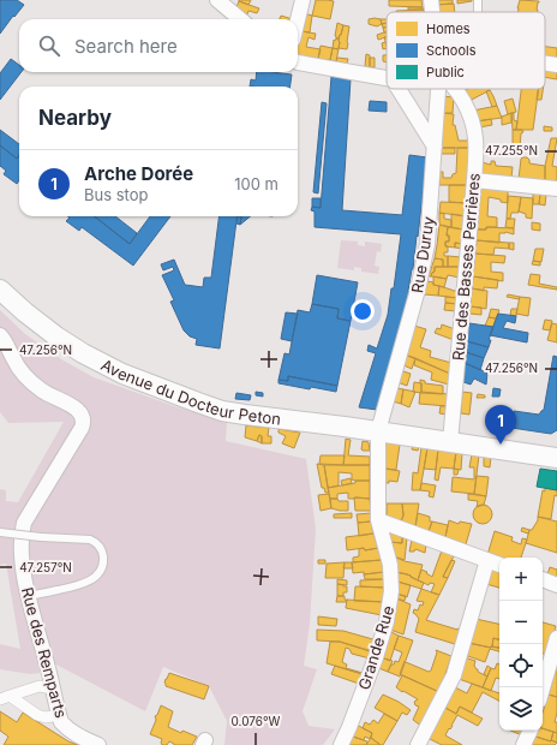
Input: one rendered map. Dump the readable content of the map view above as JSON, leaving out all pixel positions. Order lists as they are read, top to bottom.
{
  "streets": {
    "street": [
      "Rue Duruy",
      "Rue des Basses Perrières",
      "Avenue du Docteur Peton",
      "Grande Rue",
      "Rue des Remparts"
    ]
  },
  "crossings": [
    ["Rue Duruy", "Avenue du Docteur Peton"],
    ["Rue Duruy", "Grande Rue"],
    ["Rue des Basses Perrières", "Avenue du Docteur Peton"],
    ["Avenue du Docteur Peton", "Grande Rue"]
  ],
  "legend": ["Homes", "Schools", "Public"],
  "page": {
    "search": "Search here",
    "heading": "Nearby",
    "list": [
      {
        "mark": "1",
        "name": "Arche Dorée",
        "note": "Bus stop",
        "value": "100 m"
      }
    ],
    "pins": "1",
    "map_buttons": ["+", "−"]
  },
  "coordinates": [
    "47.255°N",
    "47.256°N",
    "47.257°N",
    "0.076°W"
  ]
}
